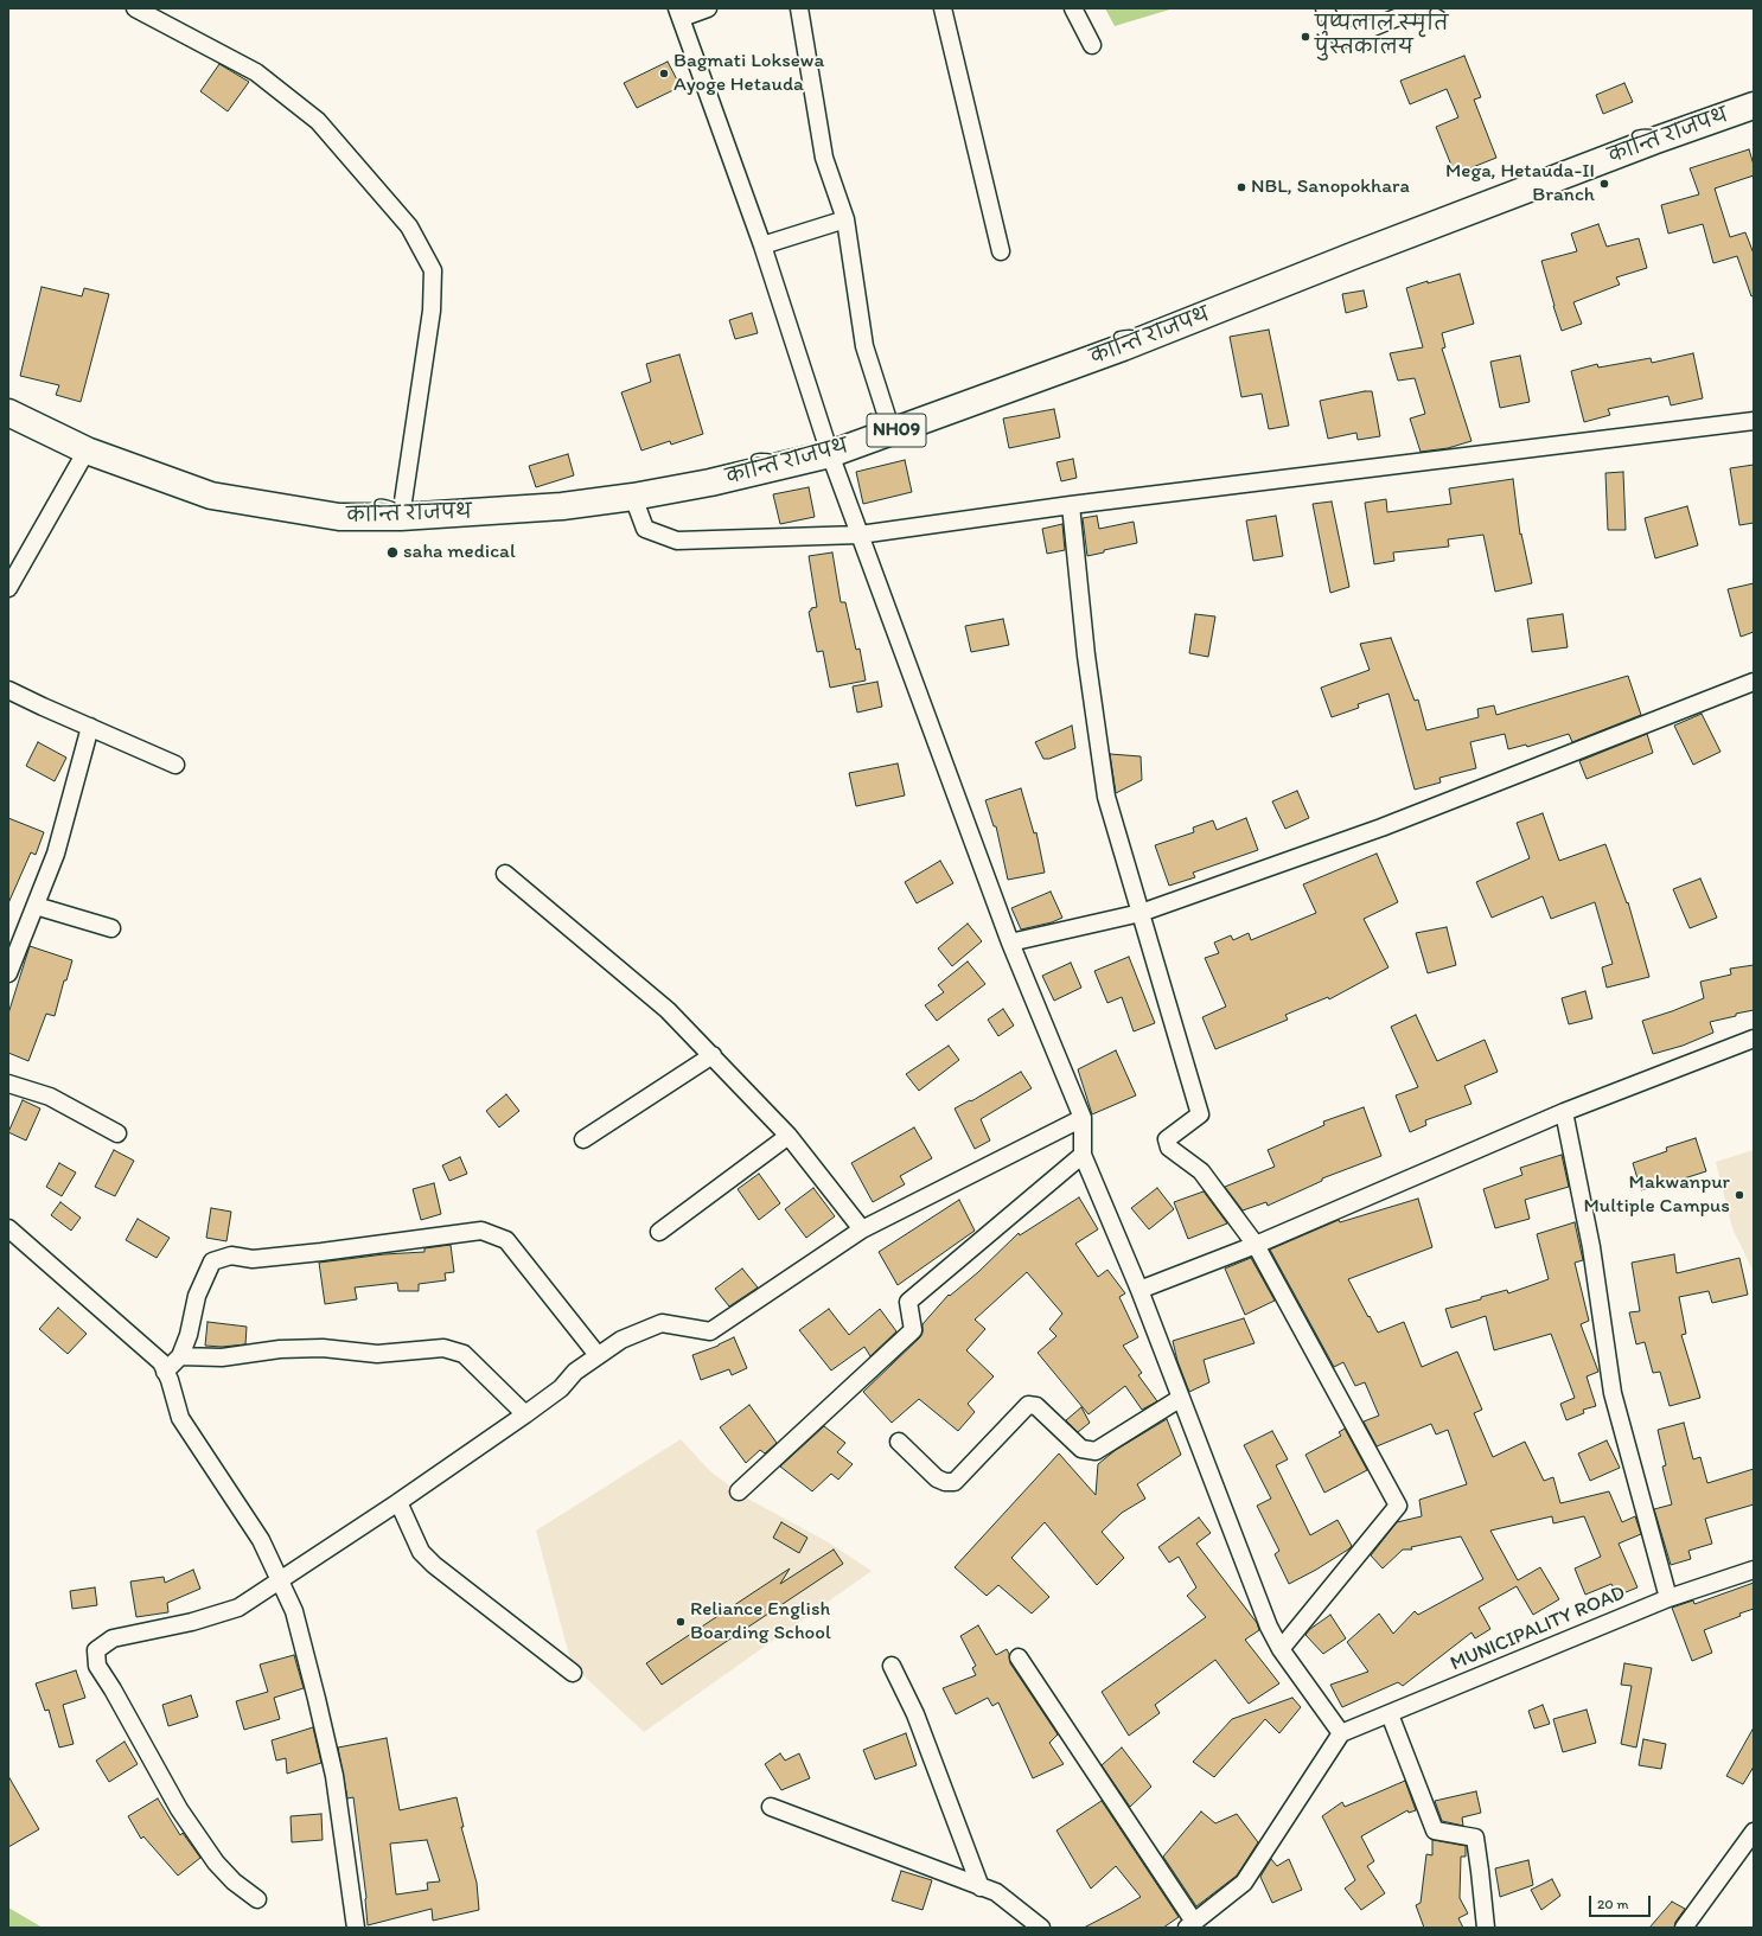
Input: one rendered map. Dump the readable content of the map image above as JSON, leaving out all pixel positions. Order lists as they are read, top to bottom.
{
  "streets": {
    "main road": ["कान्ति राजपथ", "NH09"],
    "street": ["MUNICIPALITY ROAD"]
  },
  "places": [
    "पुष्पलाल स्मृति पुस्तकालय",
    "Bagmati Loksewa Ayoge Hetauda",
    "Mega, Hetauda-II Branch",
    "NBL, Sanopokhara",
    "saha medical",
    "Makwanpur Multiple Campus",
    "Reliance English Boarding School"
  ],
  "scale_bar": "20 m"
}
